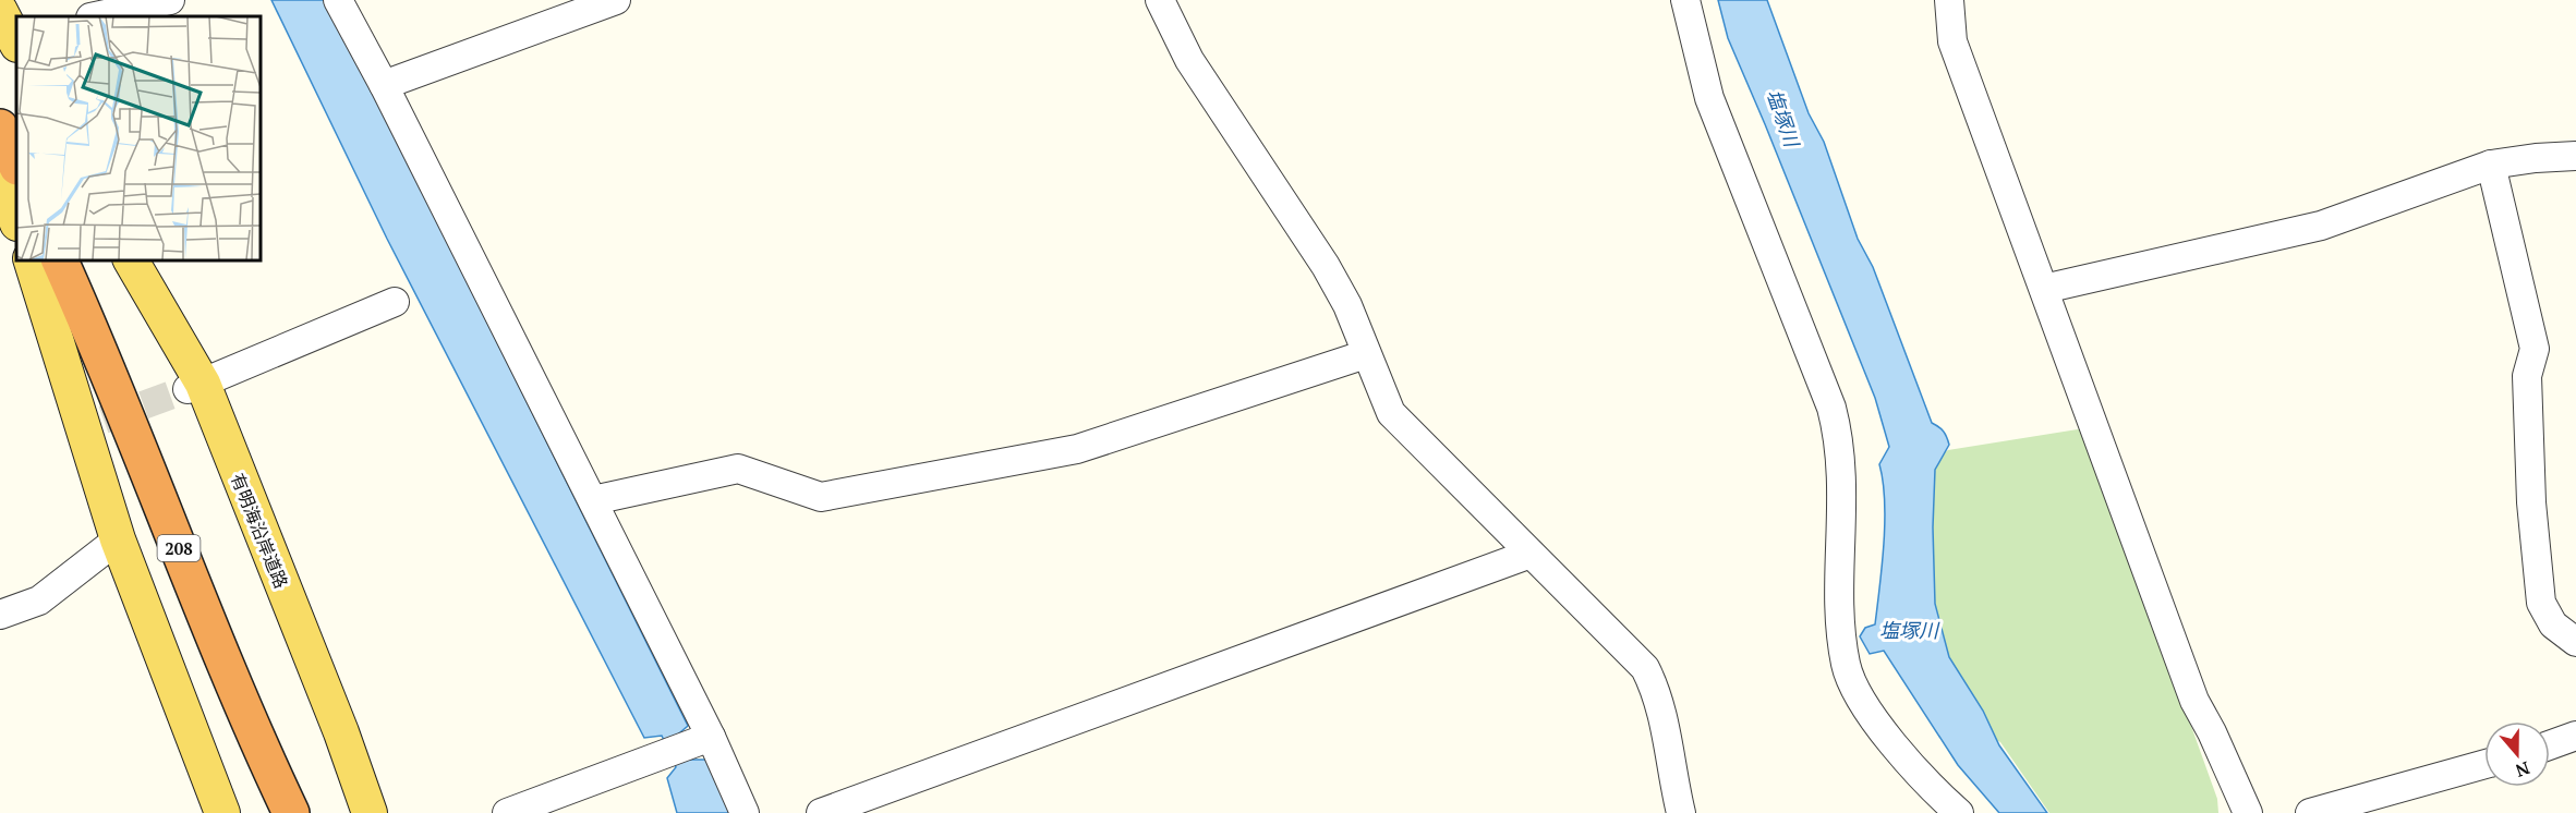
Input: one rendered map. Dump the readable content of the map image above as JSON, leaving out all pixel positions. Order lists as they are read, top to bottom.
{
  "streets": {
    "highway": ["208"],
    "main road": ["有明海沿岸道路"]
  },
  "water": ["塩塚川"],
  "north": "bottom"
}
